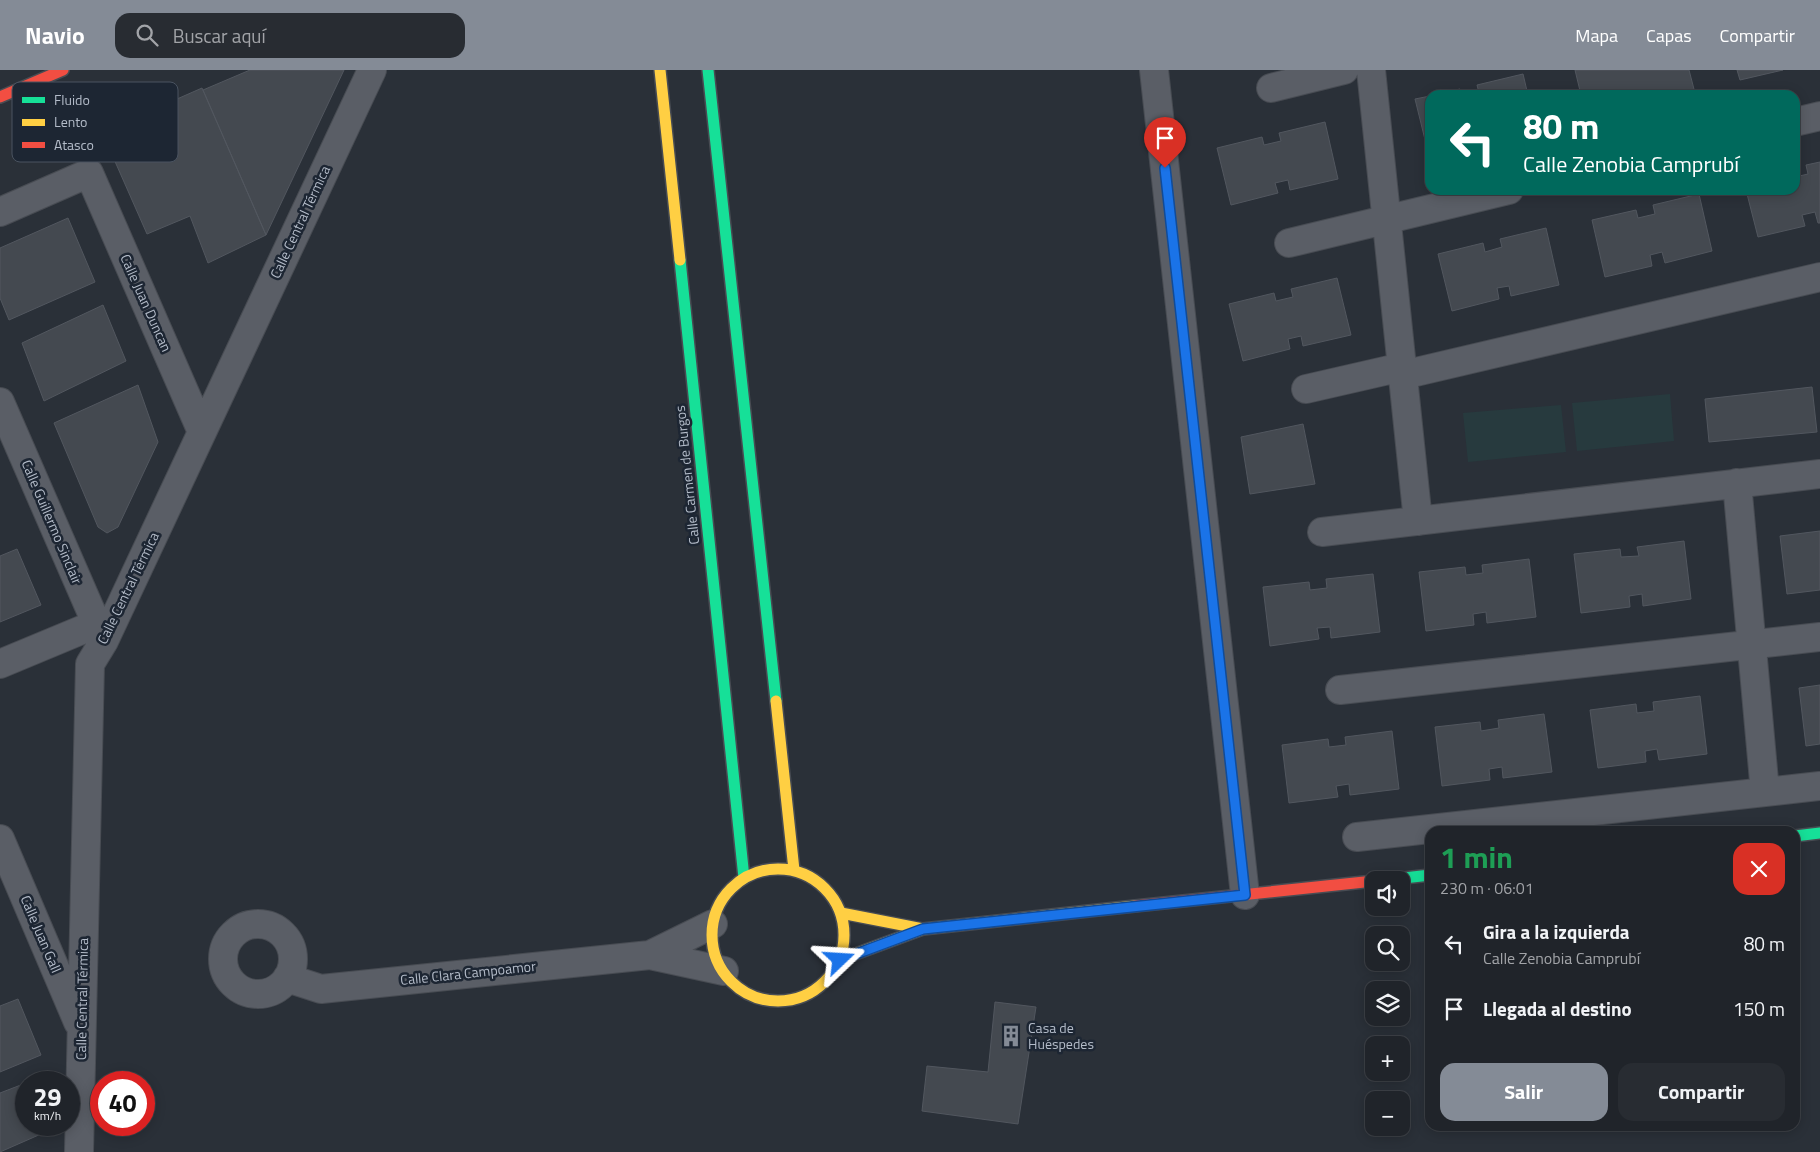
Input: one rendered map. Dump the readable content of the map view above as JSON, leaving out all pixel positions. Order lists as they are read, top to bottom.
{
  "streets": {
    "street": [
      "Calle Central Térmica",
      "Calle Juan Duncan",
      "Calle Carmen de Burgos",
      "Calle Guillermo Sinclair",
      "Calle Juan Gall",
      "Calle Clara Campoamor"
    ]
  },
  "crossings": [
    ["Calle Central Térmica", "Calle Juan Duncan"],
    ["Calle Central Térmica", "Calle Guillermo Sinclair"],
    ["Calle Central Térmica", "Calle Juan Gall"],
    ["Calle Carmen de Burgos", "Calle Clara Campoamor"]
  ],
  "places": {
    "building": ["Casa de Huéspedes"]
  },
  "legend": ["Fluido", "Lento", "Atasco"],
  "page": {
    "header": "Navio",
    "search": "Buscar aquí",
    "nav": ["Mapa", "Capas", "Compartir"],
    "turn": ["80 m", "Calle Zenobia Camprubí"],
    "heading": ["1 min", "230 m · 06:01"],
    "map_buttons": ["+", "−"],
    "list": [
      {
        "name": "Gira a la izquierda",
        "note": "Calle Zenobia Camprubí",
        "value": "80 m"
      },
      {
        "name": "Llegada al destino",
        "value": "150 m"
      }
    ],
    "buttons": ["Salir", "Compartir"],
    "speed": "29 km/h",
    "limit": "40"
  }
}
